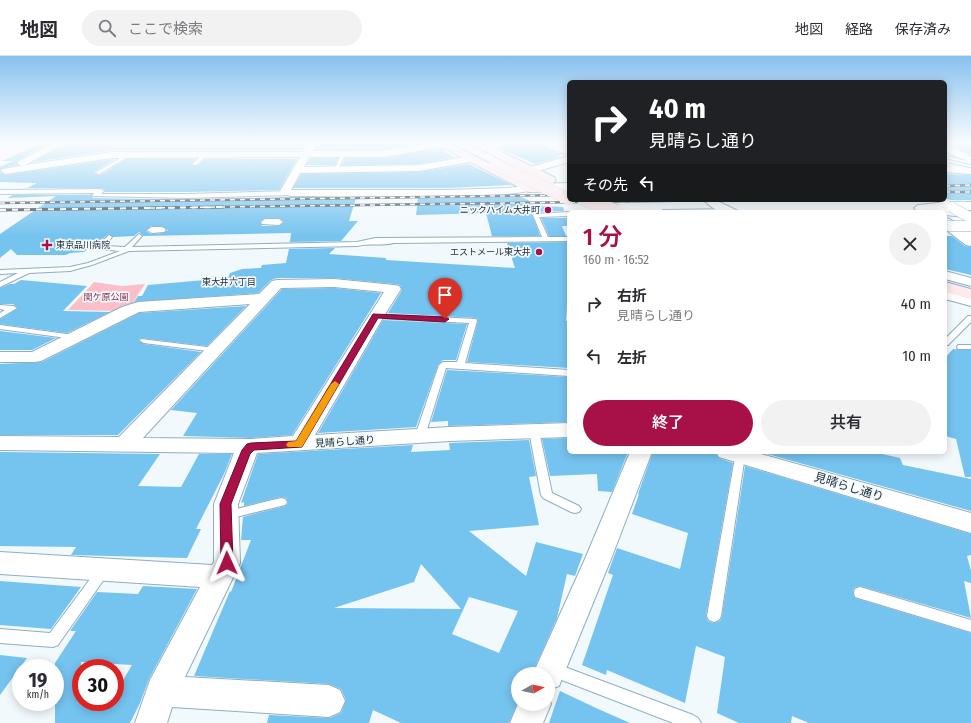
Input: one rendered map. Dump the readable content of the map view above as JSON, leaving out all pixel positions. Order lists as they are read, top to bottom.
{
  "streets": {
    "street": ["見晴らし通り"]
  },
  "districts": ["東大井六丁目"],
  "parks": ["関ケ原公園"],
  "places": {
    "other": ["ニックハイム大井町", "エストメール東大井"],
    "health": ["東京品川病院"]
  },
  "north": "right",
  "page": {
    "header": "地図",
    "search": "ここで検索",
    "nav": ["地図", "経路", "保存済み"],
    "turn": ["40 m", "見晴らし通り"],
    "then": "その先",
    "heading": ["1 分", "160 m · 16:52"],
    "list": [
      {
        "name": "右折",
        "note": "見晴らし通り",
        "value": "40 m"
      },
      {
        "name": "左折",
        "value": "10 m"
      }
    ],
    "buttons": ["終了", "共有"],
    "speed": "19 km/h",
    "limit": "30"
  }
}
